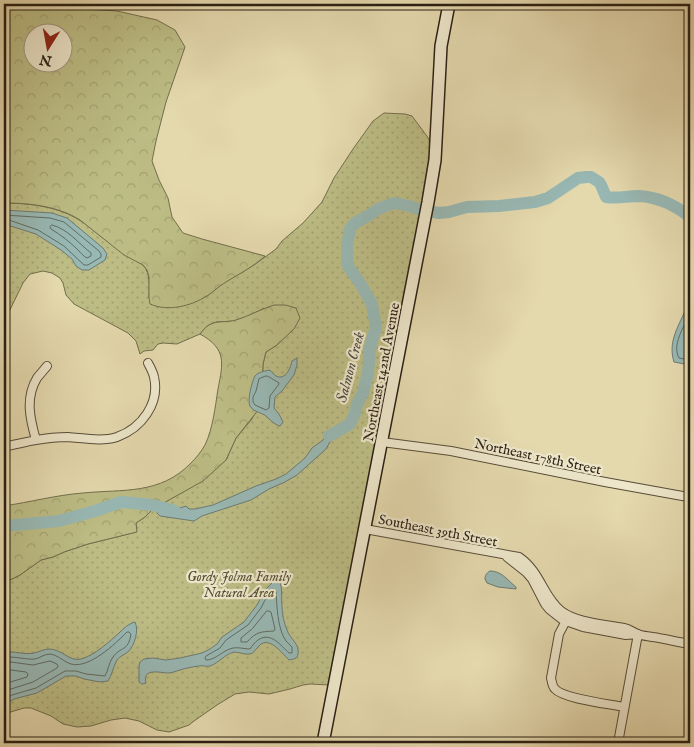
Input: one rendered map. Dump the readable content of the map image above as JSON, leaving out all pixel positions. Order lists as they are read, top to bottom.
{
  "streets": {
    "street": ["Northeast 142nd Avenue", "Northeast 178th Street", "Southeast 39th Street"]
  },
  "crossings": [
    ["Northeast 142nd Avenue", "Northeast 178th Street"],
    ["Northeast 142nd Avenue", "Southeast 39th Street"]
  ],
  "water": ["Salmon Creek"],
  "parks": ["Gordy Jolma Family Natural Area"],
  "north": "bottom"
}
